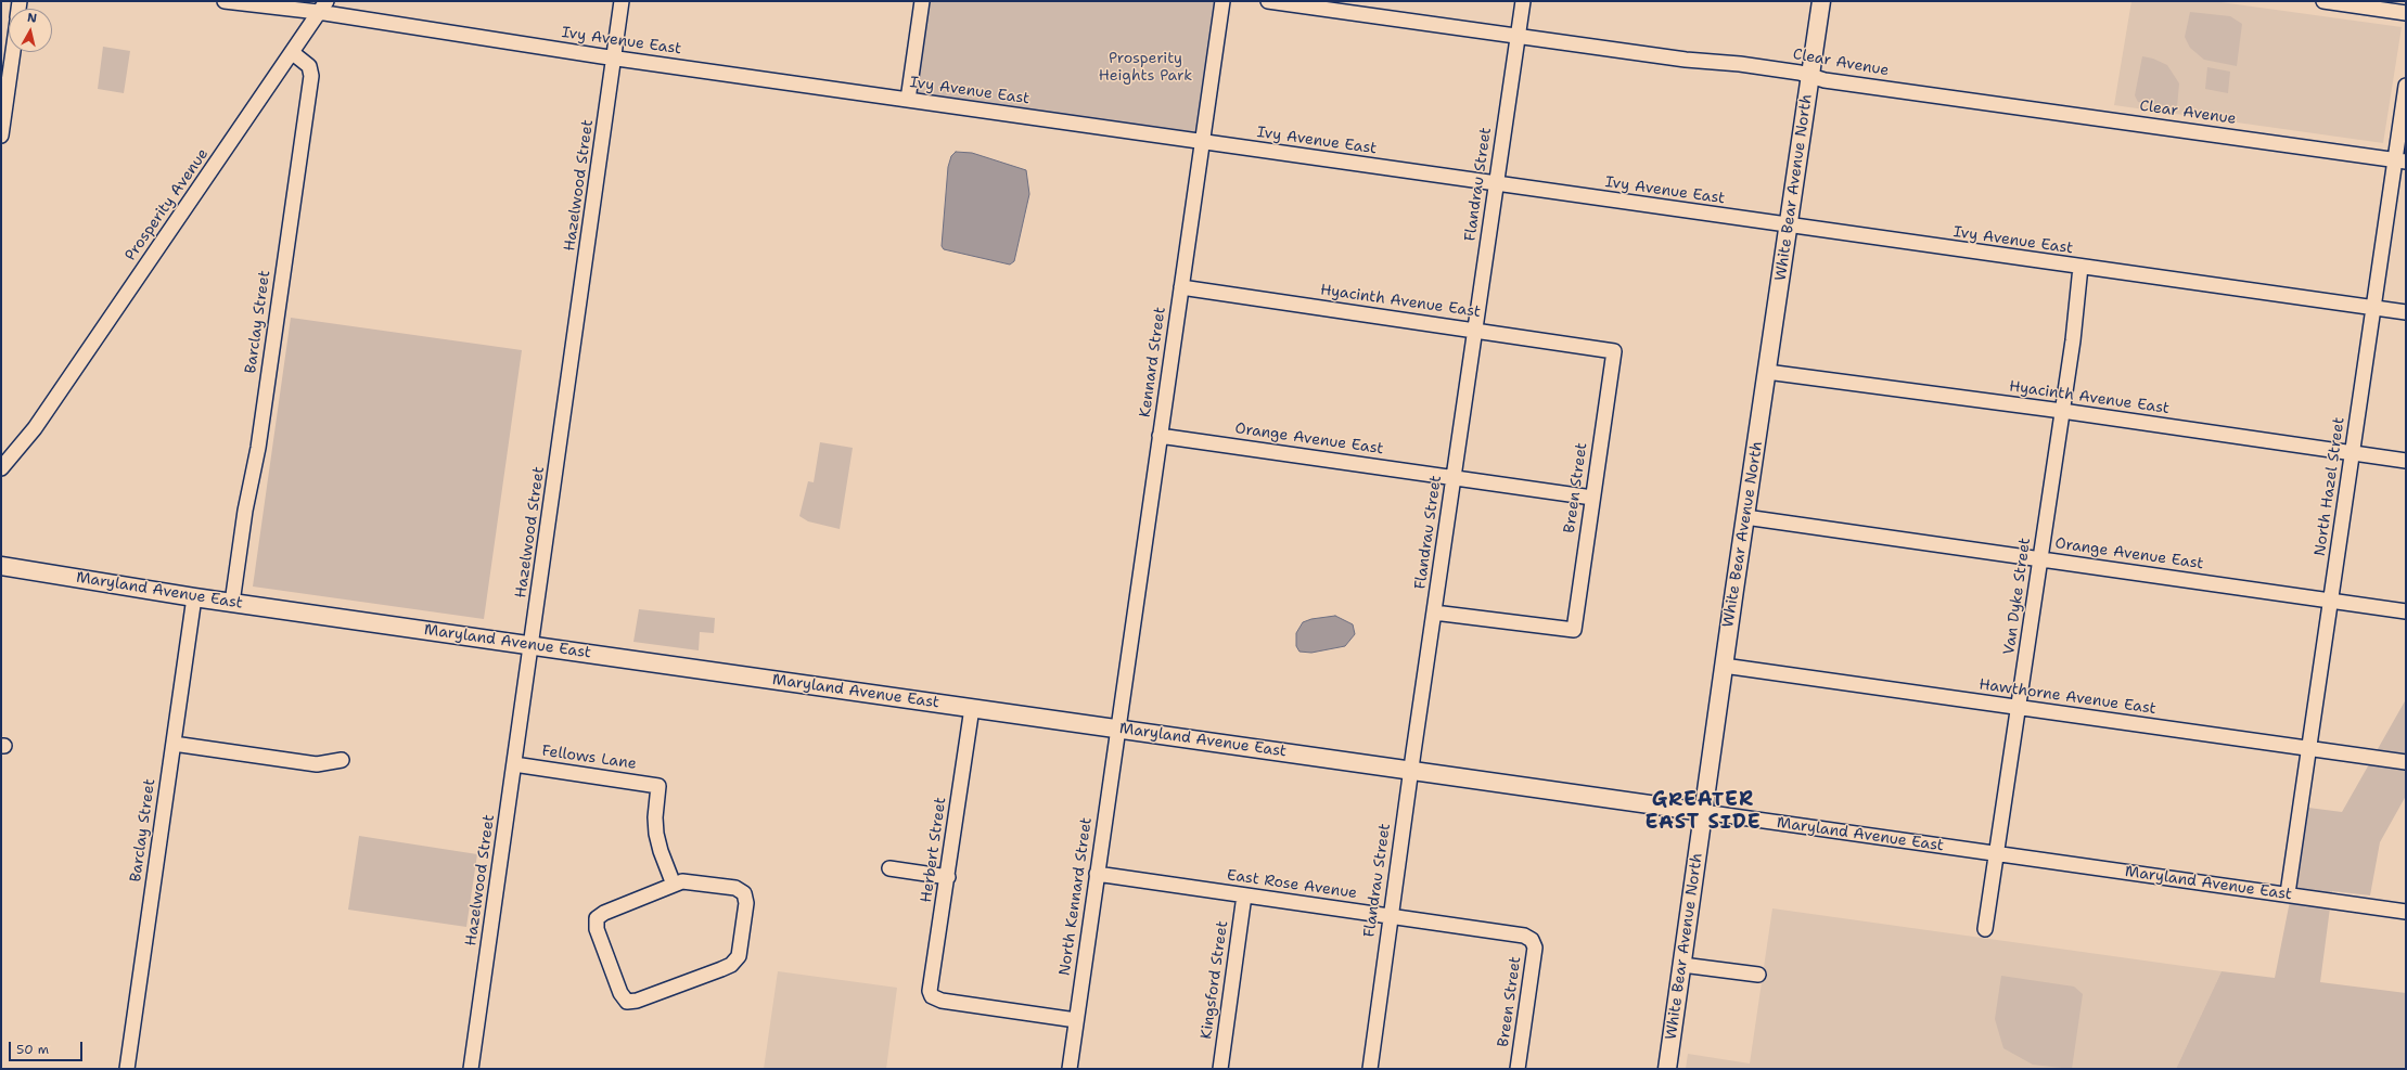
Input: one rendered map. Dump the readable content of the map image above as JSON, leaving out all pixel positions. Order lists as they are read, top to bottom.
{
  "streets": {
    "main road": ["White Bear Avenue North", "Maryland Avenue East"],
    "street": [
      "Ivy Avenue East",
      "Clear Avenue",
      "Flandrau Street",
      "Hazelwood Street",
      "Prosperity Avenue",
      "Hyacinth Avenue East",
      "Barclay Street",
      "Kennard Street",
      "Orange Avenue East",
      "North Hazel Street",
      "Breen Street",
      "Van Dyke Street",
      "Hawthorne Avenue East",
      "Fellows Lane",
      "Herbert Street",
      "East Rose Avenue",
      "North Kennard Street",
      "Kingsford Street"
    ]
  },
  "crossings": [
    ["Ivy Avenue East", "Flandrau Street"],
    ["Ivy Avenue East", "Hazelwood Street"],
    ["Ivy Avenue East", "White Bear Avenue North"],
    ["Ivy Avenue East", "Prosperity Avenue"],
    ["Ivy Avenue East", "Kennard Street"],
    ["Ivy Avenue East", "North Hazel Street"],
    ["Ivy Avenue East", "Van Dyke Street"],
    ["Clear Avenue", "Flandrau Street"],
    ["Clear Avenue", "White Bear Avenue North"],
    ["Clear Avenue", "North Hazel Street"],
    ["Flandrau Street", "Hyacinth Avenue East"],
    ["Flandrau Street", "Orange Avenue East"],
    ["Flandrau Street", "Breen Street"],
    ["Flandrau Street", "Maryland Avenue East"],
    ["Flandrau Street", "East Rose Avenue"],
    ["Hazelwood Street", "Maryland Avenue East"],
    ["Hazelwood Street", "Fellows Lane"],
    ["White Bear Avenue North", "Hyacinth Avenue East"],
    ["White Bear Avenue North", "Orange Avenue East"],
    ["White Bear Avenue North", "Maryland Avenue East"],
    ["White Bear Avenue North", "Hawthorne Avenue East"],
    ["Prosperity Avenue", "Barclay Street"],
    ["Hyacinth Avenue East", "Kennard Street"],
    ["Hyacinth Avenue East", "North Hazel Street"],
    ["Hyacinth Avenue East", "Breen Street"],
    ["Hyacinth Avenue East", "Van Dyke Street"],
    ["Barclay Street", "Maryland Avenue East"],
    ["Kennard Street", "Orange Avenue East"],
    ["Kennard Street", "Maryland Avenue East"],
    ["Kennard Street", "North Kennard Street"],
    ["Orange Avenue East", "North Hazel Street"],
    ["Orange Avenue East", "Breen Street"],
    ["Orange Avenue East", "Van Dyke Street"],
    ["North Hazel Street", "Maryland Avenue East"],
    ["North Hazel Street", "Hawthorne Avenue East"],
    ["Breen Street", "East Rose Avenue"],
    ["Maryland Avenue East", "Van Dyke Street"],
    ["Maryland Avenue East", "Herbert Street"],
    ["Maryland Avenue East", "North Kennard Street"],
    ["Van Dyke Street", "Hawthorne Avenue East"],
    ["Herbert Street", "North Kennard Street"],
    ["East Rose Avenue", "North Kennard Street"],
    ["East Rose Avenue", "Kingsford Street"]
  ],
  "districts": ["GREATER EAST SIDE"],
  "parks": ["Prosperity Heights Park"],
  "scale_bar": "50 m",
  "north": "top"
}
